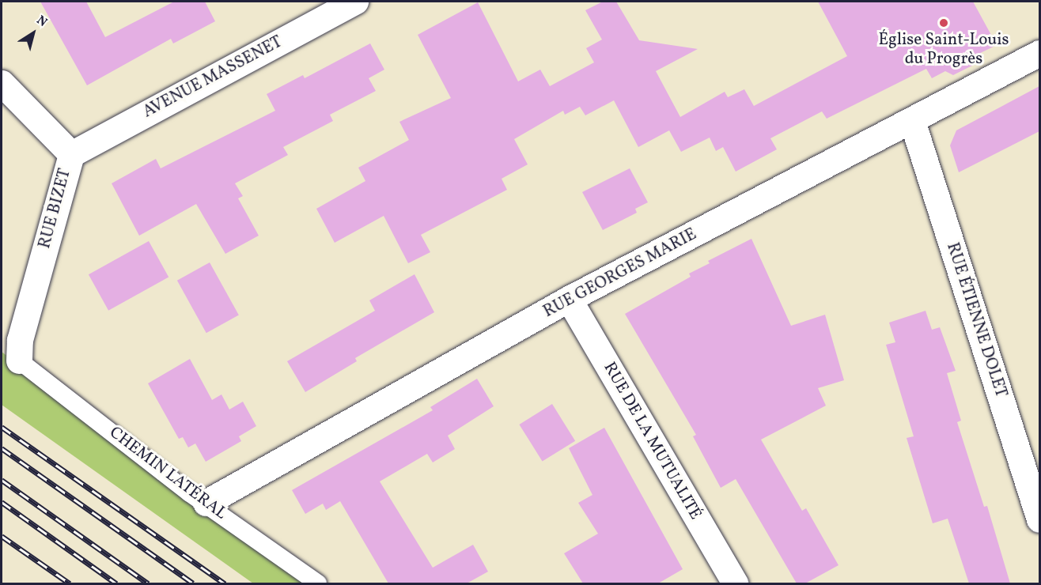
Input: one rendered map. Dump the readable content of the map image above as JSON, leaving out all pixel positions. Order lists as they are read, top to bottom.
{
  "streets": {
    "street": [
      "AVENUE MASSENET",
      "RUE BIZET",
      "RUE GEORGES MARIE",
      "RUE ÉTIENNE DOLET",
      "RUE DE LA MUTUALITÉ"
    ],
    "lane": ["CHEMIN LATÉRAL"]
  },
  "crossings": [
    ["AVENUE MASSENET", "RUE BIZET"],
    ["RUE BIZET", "CHEMIN LATÉRAL"],
    ["RUE GEORGES MARIE", "RUE ÉTIENNE DOLET"],
    ["RUE GEORGES MARIE", "RUE DE LA MUTUALITÉ"],
    ["RUE GEORGES MARIE", "CHEMIN LATÉRAL"]
  ],
  "places": ["Église Saint-Louis du Progrès"],
  "north": "top right"
}
